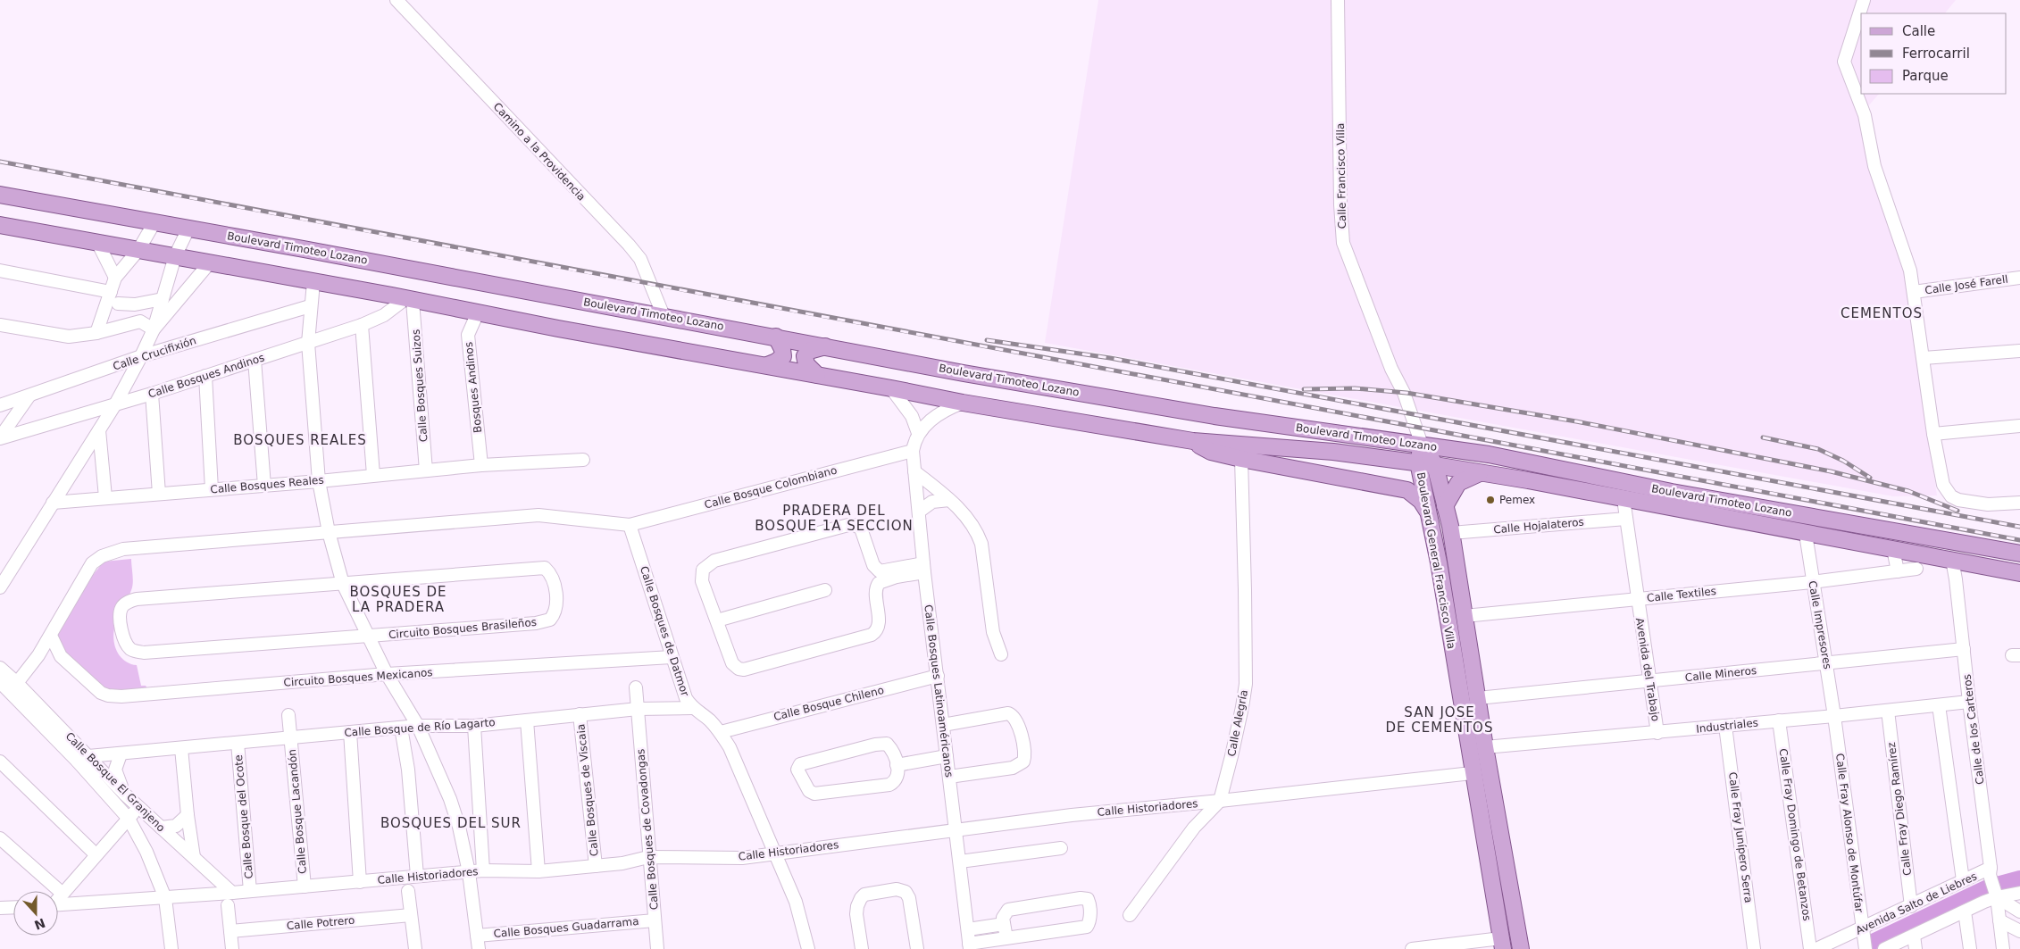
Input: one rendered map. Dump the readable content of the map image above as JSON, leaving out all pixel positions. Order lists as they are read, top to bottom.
{
  "streets": {
    "main road": ["Boulevard Timoteo Lozano", "Boulevard General Francisco Villa"],
    "street": [
      "Camino a la Providencia",
      "Calle Francisco Villa",
      "Calle José Farell",
      "Calle Crucifixión",
      "Calle Bosques Andinos",
      "Calle Bosques Suizos",
      "Bosques Andinos",
      "Calle Bosques Reales",
      "Calle Bosque Colombiano",
      "Calle Hojalateros",
      "Calle Textiles",
      "Calle Impresores",
      "Circuito Bosques Brasileños",
      "Calle Bosques de Datmor",
      "Avenida del Trabajo",
      "Calle Mineros",
      "Circuito Bosques Mexicanos",
      "Calle Bosques Latinoaméricanos",
      "Calle Bosque Chileno",
      "Calle Alegría",
      "Industriales",
      "Calle Bosque de Río Lagarto",
      "Calle de los Carteros",
      "Calle Bosque El Granjeno",
      "Calle Bosques de Viscaia",
      "Calle Historiadores",
      "Calle Fray Diego Ramírez",
      "Calle Bosque Lacandón",
      "Calle Bosque del Ocote",
      "Calle Bosques de Covadongas",
      "Calle Fray Alonso de Montúfar",
      "Calle Fray Domingo de Betanzos",
      "Calle Fray Junípero Serra",
      "Avenida Salto de Liebres",
      "Calle Potrero",
      "Calle Bosques Guadarrama"
    ]
  },
  "crossings": [
    ["Camino a la Providencia", "Boulevard Timoteo Lozano"],
    ["Calle Francisco Villa", "Boulevard Timoteo Lozano"],
    ["Calle Francisco Villa", "Boulevard General Francisco Villa"],
    ["Boulevard Timoteo Lozano", "Calle Bosques Andinos"],
    ["Boulevard Timoteo Lozano", "Calle Bosques Suizos"],
    ["Boulevard Timoteo Lozano", "Bosques Andinos"],
    ["Boulevard Timoteo Lozano", "Boulevard General Francisco Villa"],
    ["Boulevard Timoteo Lozano", "Calle Impresores"],
    ["Boulevard Timoteo Lozano", "Avenida del Trabajo"],
    ["Boulevard Timoteo Lozano", "Calle Alegría"],
    ["Boulevard Timoteo Lozano", "Calle de los Carteros"],
    ["Calle Bosques Andinos", "Calle Bosques Suizos"],
    ["Calle Bosques Suizos", "Calle Bosques Reales"],
    ["Bosques Andinos", "Calle Bosques Reales"],
    ["Calle Bosque Colombiano", "Calle Bosques de Datmor"],
    ["Calle Bosque Colombiano", "Calle Bosques Latinoaméricanos"],
    ["Calle Hojalateros", "Boulevard General Francisco Villa"],
    ["Calle Hojalateros", "Avenida del Trabajo"],
    ["Boulevard General Francisco Villa", "Calle Textiles"],
    ["Boulevard General Francisco Villa", "Calle Mineros"],
    ["Boulevard General Francisco Villa", "Industriales"],
    ["Boulevard General Francisco Villa", "Calle Historiadores"],
    ["Calle Textiles", "Calle Impresores"],
    ["Calle Textiles", "Avenida del Trabajo"],
    ["Calle Impresores", "Calle Mineros"],
    ["Calle Impresores", "Industriales"],
    ["Calle Impresores", "Calle Fray Alonso de Montúfar"],
    ["Calle Bosques de Datmor", "Circuito Bosques Mexicanos"],
    ["Calle Bosques de Datmor", "Calle Bosque Chileno"],
    ["Calle Bosques de Datmor", "Calle Bosque de Río Lagarto"],
    ["Calle Bosques de Datmor", "Calle Historiadores"],
    ["Avenida del Trabajo", "Calle Mineros"],
    ["Avenida del Trabajo", "Industriales"],
    ["Calle Mineros", "Calle de los Carteros"],
    ["Calle Bosques Latinoaméricanos", "Calle Bosque Chileno"],
    ["Calle Bosques Latinoaméricanos", "Calle Historiadores"],
    ["Calle Alegría", "Calle Historiadores"],
    ["Industriales", "Calle de los Carteros"],
    ["Industriales", "Calle Fray Diego Ramírez"],
    ["Industriales", "Calle Fray Alonso de Montúfar"],
    ["Industriales", "Calle Fray Domingo de Betanzos"],
    ["Industriales", "Calle Fray Junípero Serra"],
    ["Calle Bosque de Río Lagarto", "Calle Bosque El Granjeno"],
    ["Calle Bosque de Río Lagarto", "Calle Bosques de Viscaia"],
    ["Calle Bosque de Río Lagarto", "Calle Bosque Lacandón"],
    ["Calle Bosque de Río Lagarto", "Calle Bosque del Ocote"],
    ["Calle Bosque de Río Lagarto", "Calle Bosques de Covadongas"],
    ["Calle de los Carteros", "Avenida Salto de Liebres"],
    ["Calle Bosque El Granjeno", "Calle Historiadores"],
    ["Calle Bosques de Viscaia", "Calle Historiadores"],
    ["Calle Historiadores", "Calle Bosque Lacandón"],
    ["Calle Historiadores", "Calle Bosque del Ocote"],
    ["Calle Historiadores", "Calle Bosques de Covadongas"],
    ["Calle Fray Diego Ramírez", "Avenida Salto de Liebres"],
    ["Calle Bosques de Covadongas", "Calle Bosques Guadarrama"],
    ["Calle Fray Alonso de Montúfar", "Avenida Salto de Liebres"]
  ],
  "districts": [
    "CEMENTOS",
    "BOSQUES REALES",
    "PRADERA DEL BOSQUE 1A SECCION",
    "BOSQUES DE LA PRADERA",
    "SAN JOSE DE CEMENTOS",
    "BOSQUES DEL SUR"
  ],
  "places": ["Pemex"],
  "legend": ["Calle", "Ferrocarril", "Parque"],
  "north": "bottom"
}
